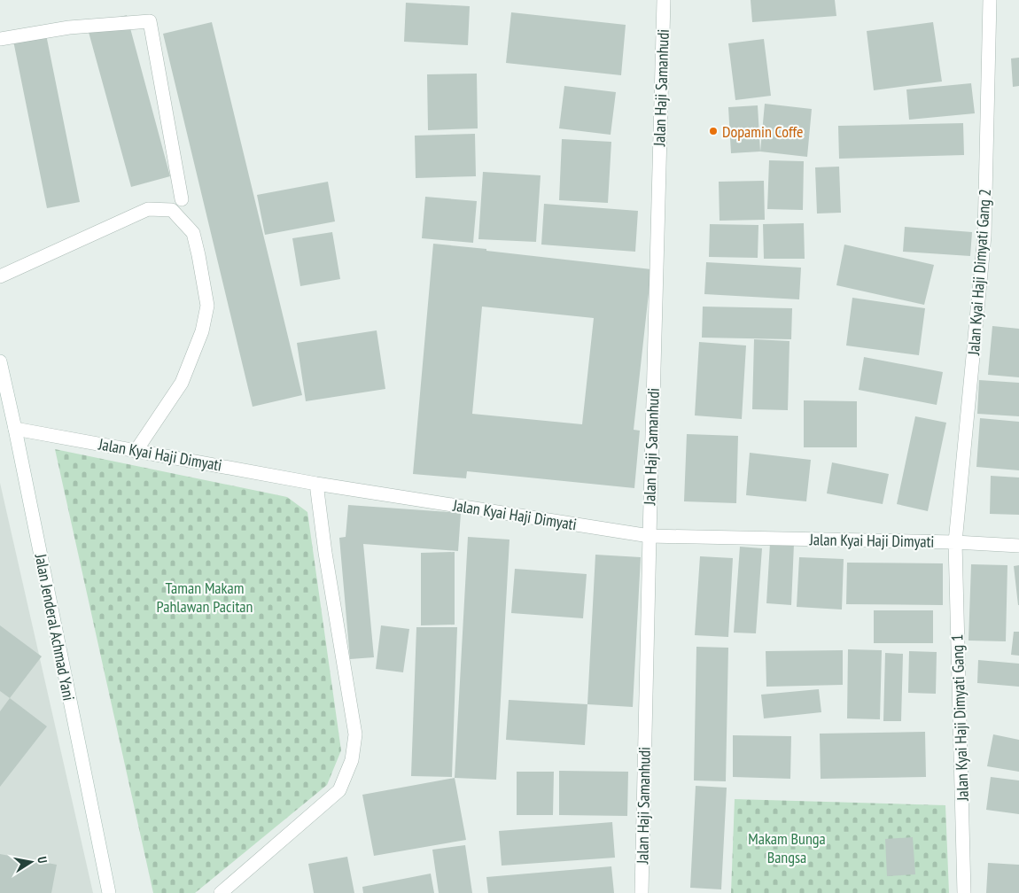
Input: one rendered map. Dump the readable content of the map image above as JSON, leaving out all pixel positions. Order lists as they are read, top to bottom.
{
  "streets": {
    "street": [
      "Jalan Haji Samanhudi",
      "Jalan Kyai Haji Dimyati Gang 2",
      "Jalan Kyai Haji Dimyati",
      "Jalan Jenderal Achmad Yani",
      "Jalan Kyai Haji Dimyati Gang 1"
    ]
  },
  "crossings": [
    ["Jalan Haji Samanhudi", "Jalan Kyai Haji Dimyati"],
    ["Jalan Kyai Haji Dimyati Gang 2", "Jalan Kyai Haji Dimyati"],
    ["Jalan Kyai Haji Dimyati Gang 2", "Jalan Kyai Haji Dimyati Gang 1"],
    ["Jalan Kyai Haji Dimyati", "Jalan Jenderal Achmad Yani"],
    ["Jalan Kyai Haji Dimyati", "Jalan Kyai Haji Dimyati Gang 1"]
  ],
  "parks": ["Taman Makam Pahlawan Pacitan", "Makam Bunga Bangsa"],
  "places": ["Dopamin Coffe"],
  "north": "right"
}
